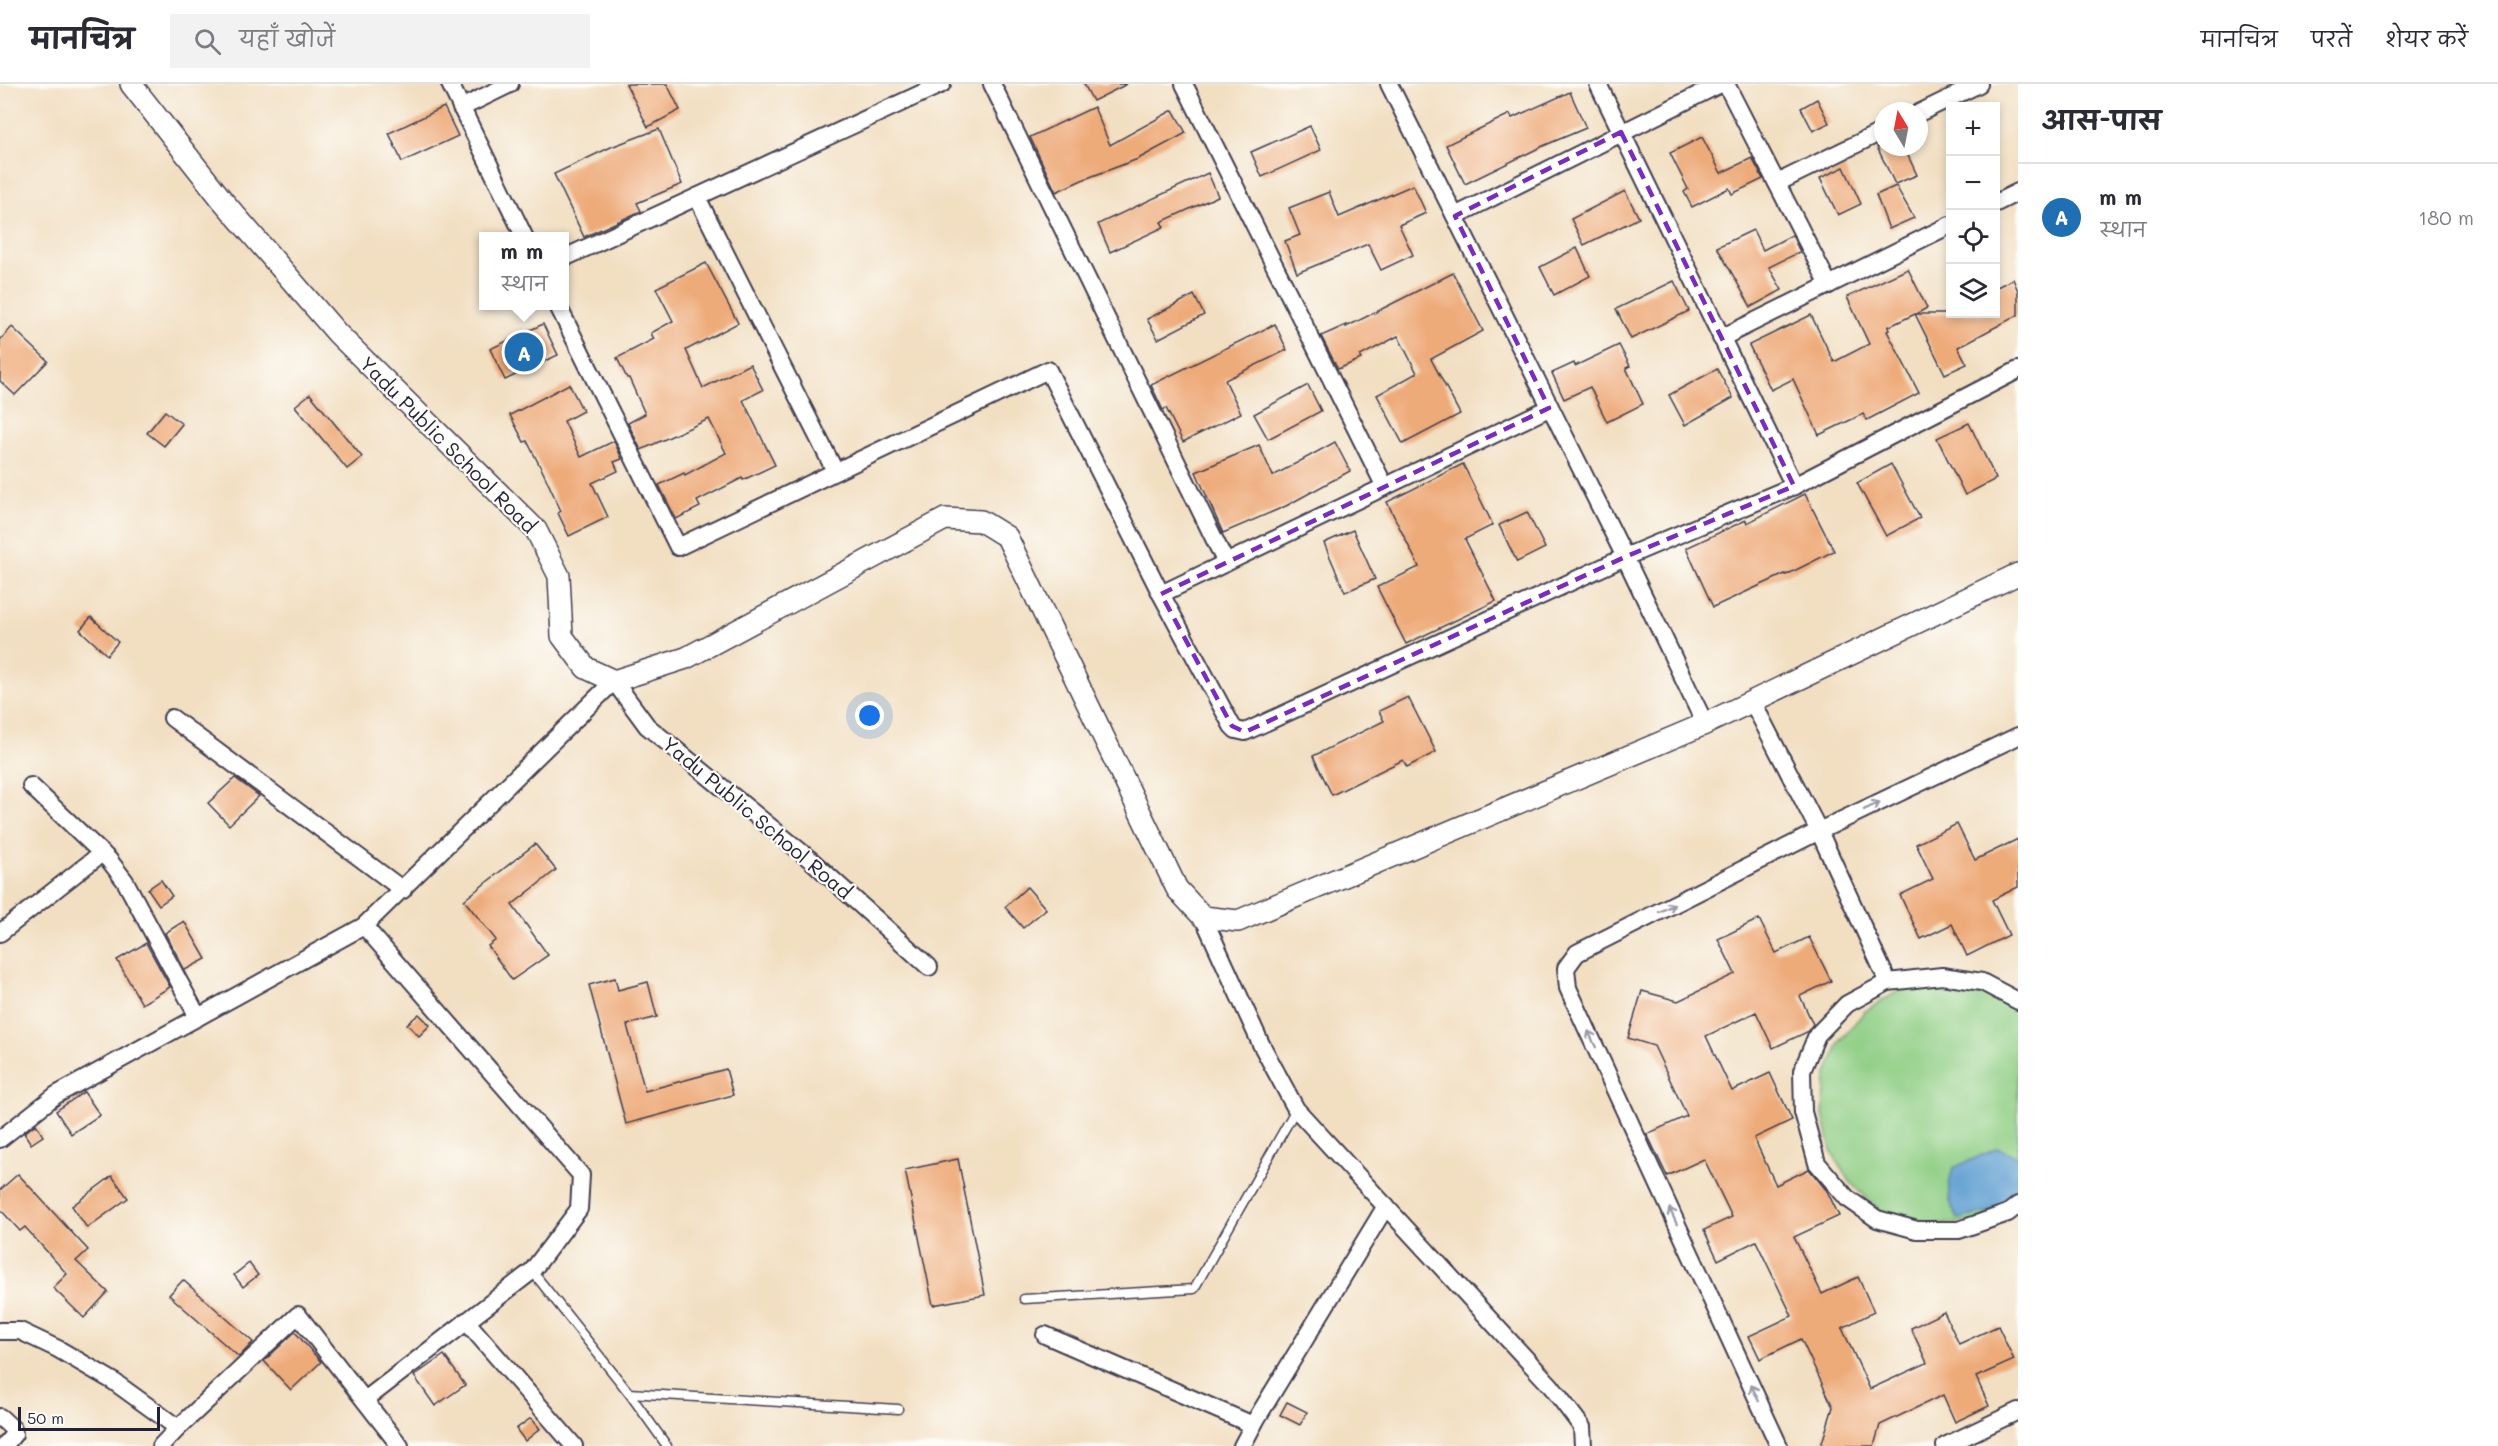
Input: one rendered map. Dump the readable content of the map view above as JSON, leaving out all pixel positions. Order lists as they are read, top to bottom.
{
  "streets": {
    "street": ["Yadu Public School Road"]
  },
  "scale_bar": "50 m",
  "north": "top",
  "page": {
    "header": "मानचित्र",
    "search": "यहाँ खोजें",
    "nav": ["मानचित्र", "परतें", "शेयर करें"],
    "heading": "आस-पास",
    "map_buttons": ["+", "−"],
    "list": [
      {
        "mark": "A",
        "name": "m m",
        "note": "स्थान",
        "value": "180 m"
      }
    ],
    "popup": ["m m", "स्थान"],
    "pins": "A",
    "scale": "50 m"
  }
}
